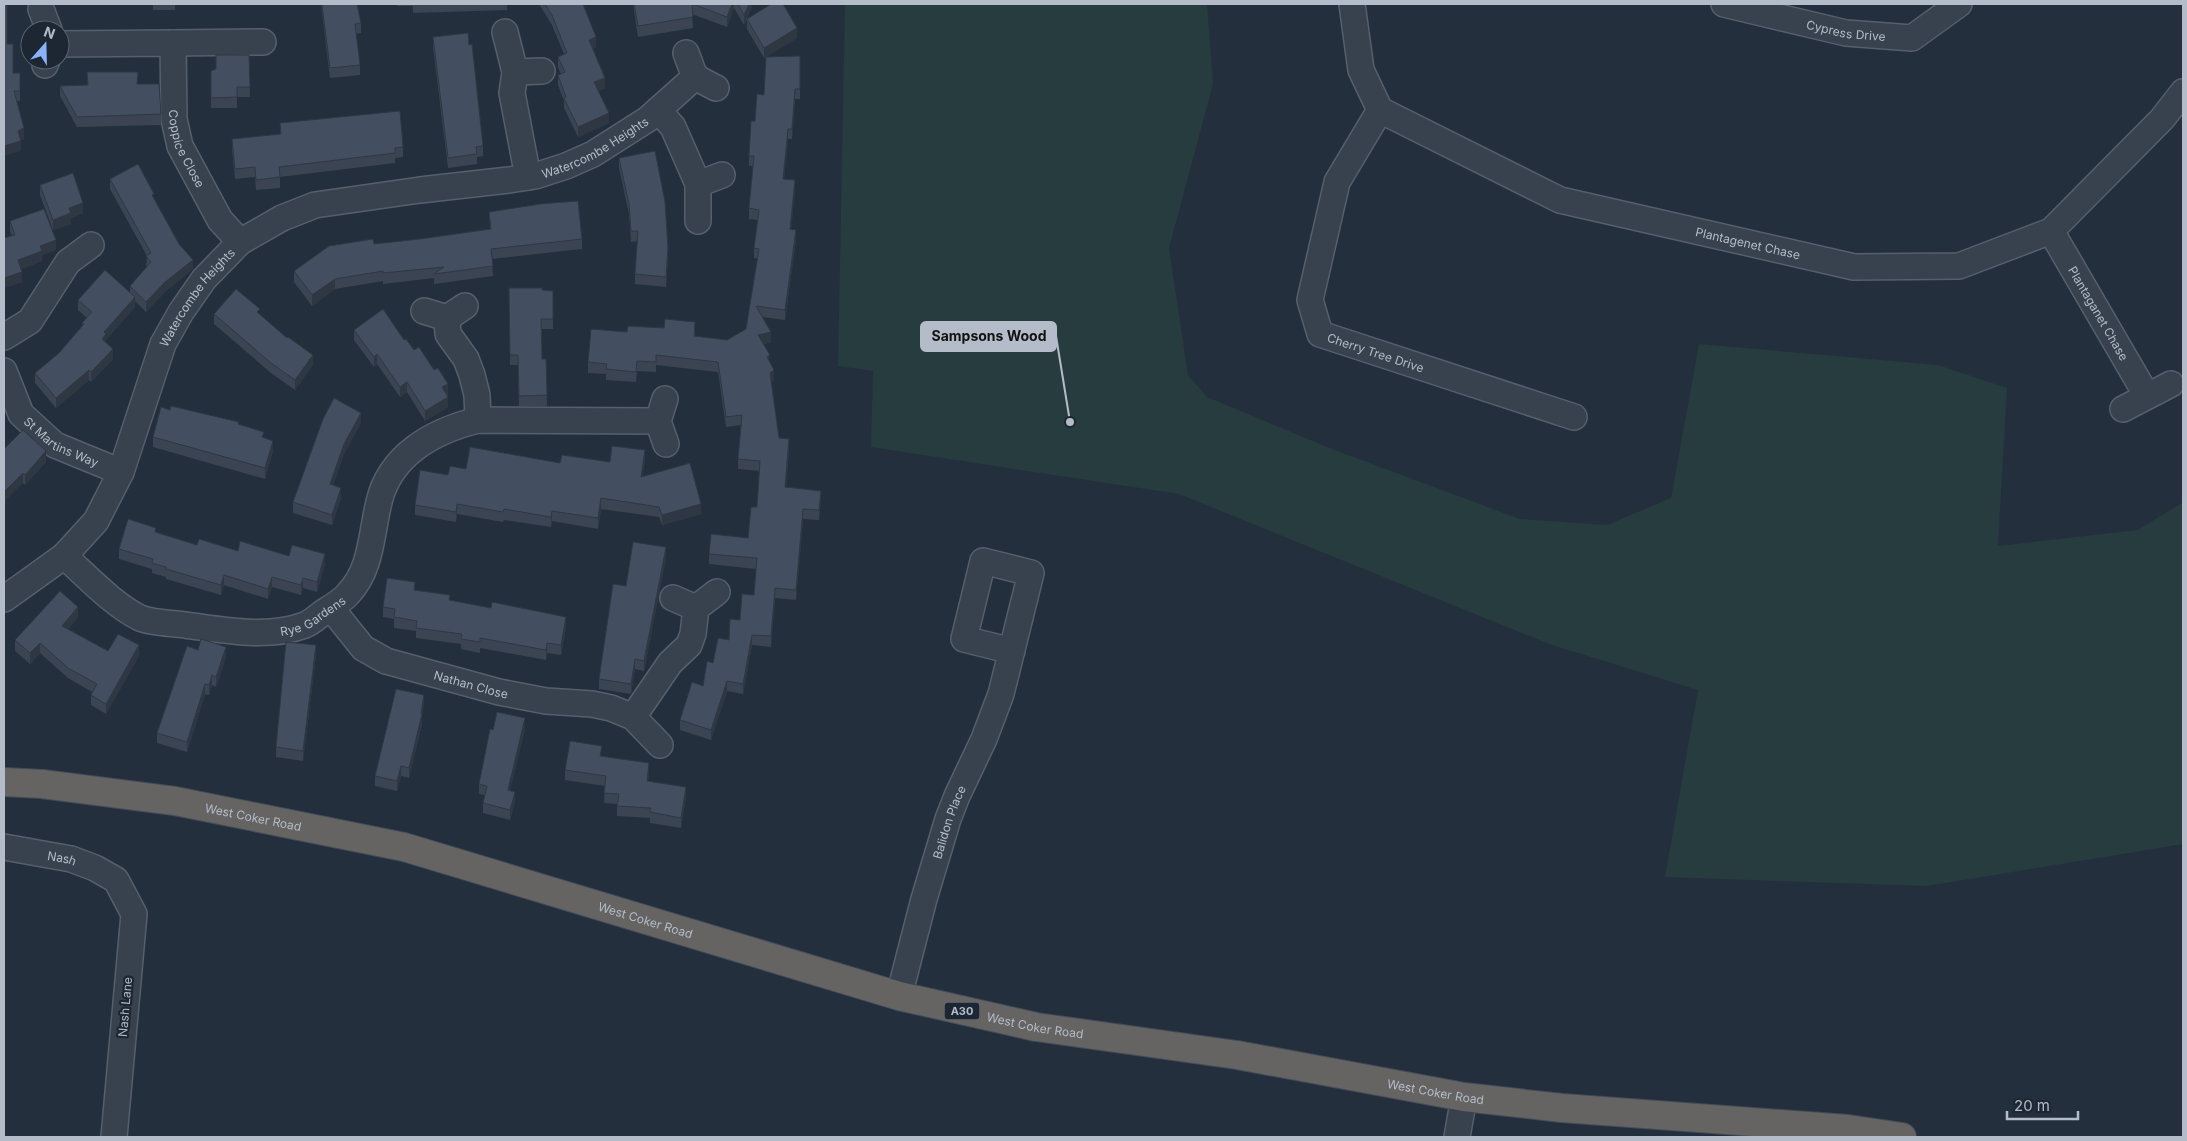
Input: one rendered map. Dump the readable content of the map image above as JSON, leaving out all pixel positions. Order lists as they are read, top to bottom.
{
  "streets": {
    "highway": ["West Coker Road", "A30"],
    "street": [
      "Cypress Drive",
      "Watercombe Heights",
      "Coppice Close",
      "Plantagenet Chase",
      "Plantaganet Chase",
      "Cherry Tree Drive",
      "St Martins Way",
      "Rye Gardens",
      "Nathan Close",
      "Balidon Place",
      "Nash",
      "Nash Lane"
    ]
  },
  "crossings": [
    ["Watercombe Heights", "Coppice Close"],
    ["Watercombe Heights", "St Martins Way"],
    ["Watercombe Heights", "Rye Gardens"],
    ["Plantagenet Chase", "Plantaganet Chase"],
    ["Plantagenet Chase", "Cherry Tree Drive"],
    ["Rye Gardens", "Nathan Close"],
    ["West Coker Road", "Balidon Place"],
    ["Nash", "Nash Lane"]
  ],
  "places": ["Sampsons Wood"],
  "scale_bar": "20 m",
  "north": "top"
}
